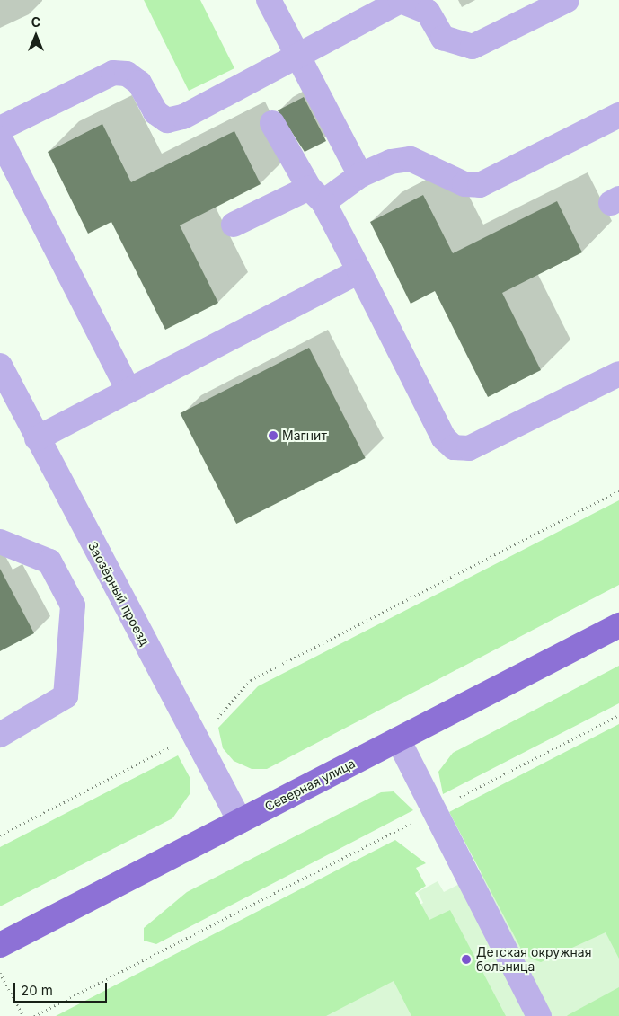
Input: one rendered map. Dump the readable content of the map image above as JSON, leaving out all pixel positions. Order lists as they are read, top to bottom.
{
  "streets": {
    "main road": ["Северная улица"],
    "street": ["Заозёрный проезд"]
  },
  "crossings": [
    ["Заозёрный проезд", "Северная улица"]
  ],
  "places": ["Магнит", "Детская окружная больница"],
  "scale_bar": "20 m",
  "north": "top"
}
